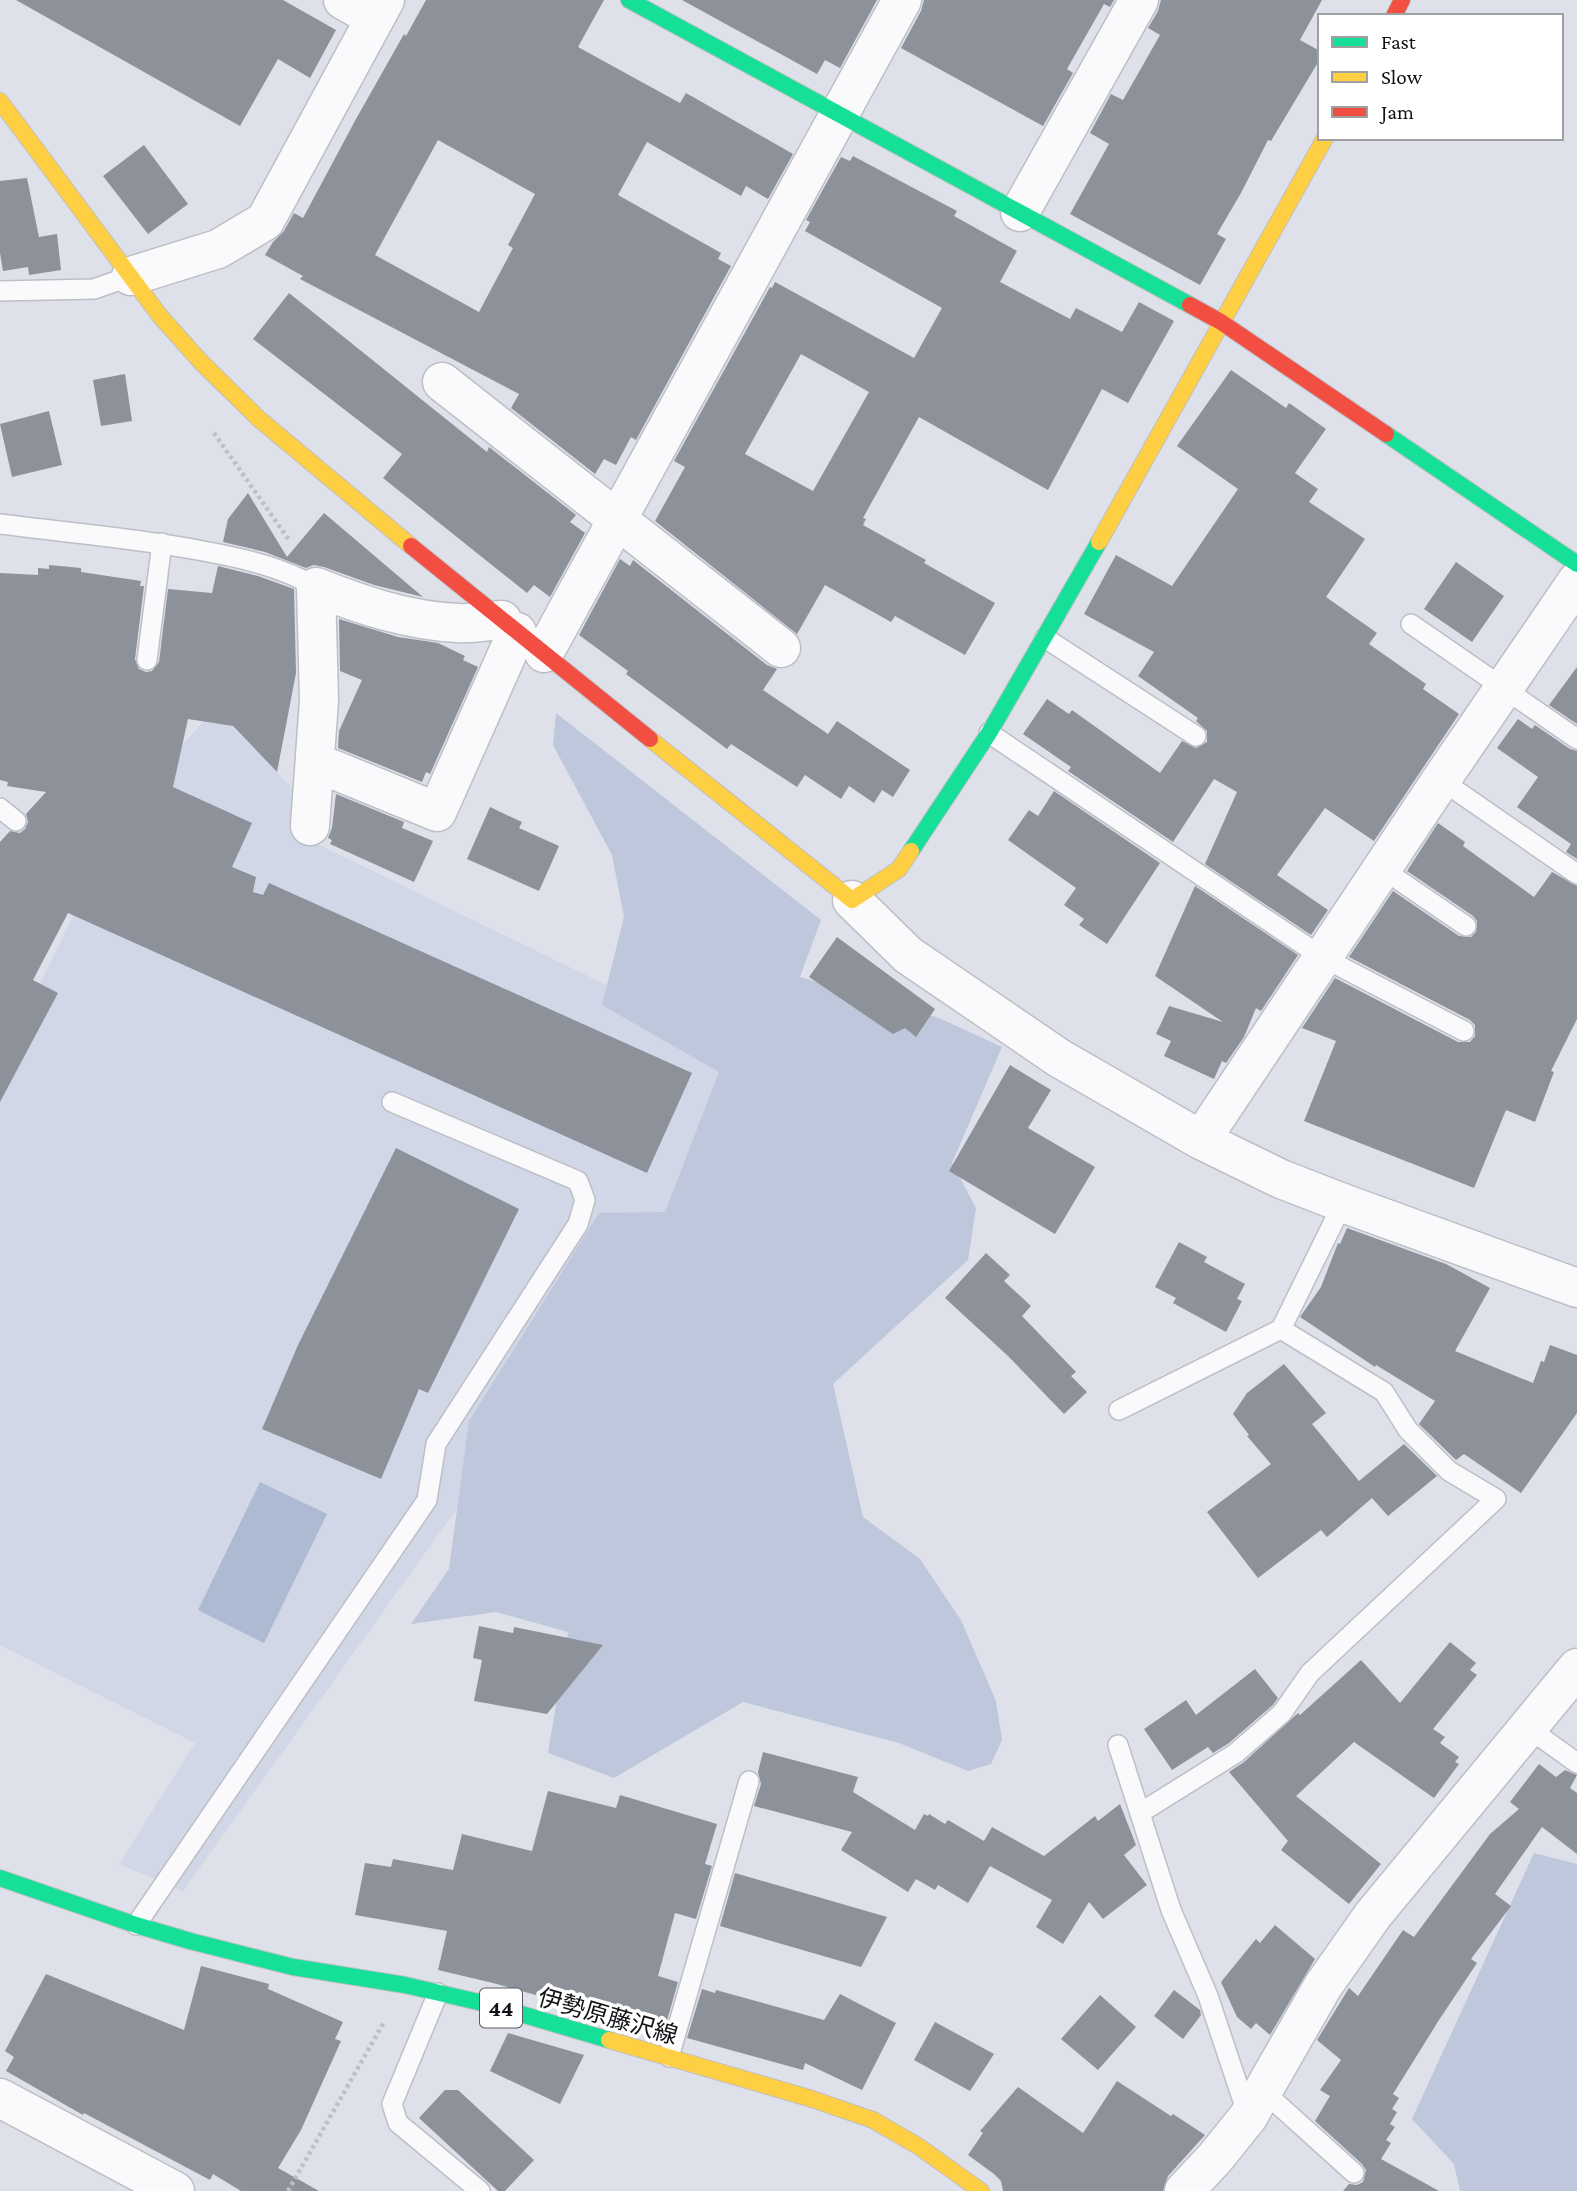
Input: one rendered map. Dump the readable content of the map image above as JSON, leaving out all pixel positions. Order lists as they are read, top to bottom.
{
  "streets": {
    "street": ["44", "伊勢原藤沢線"]
  },
  "legend": ["Fast", "Slow", "Jam"]
}
